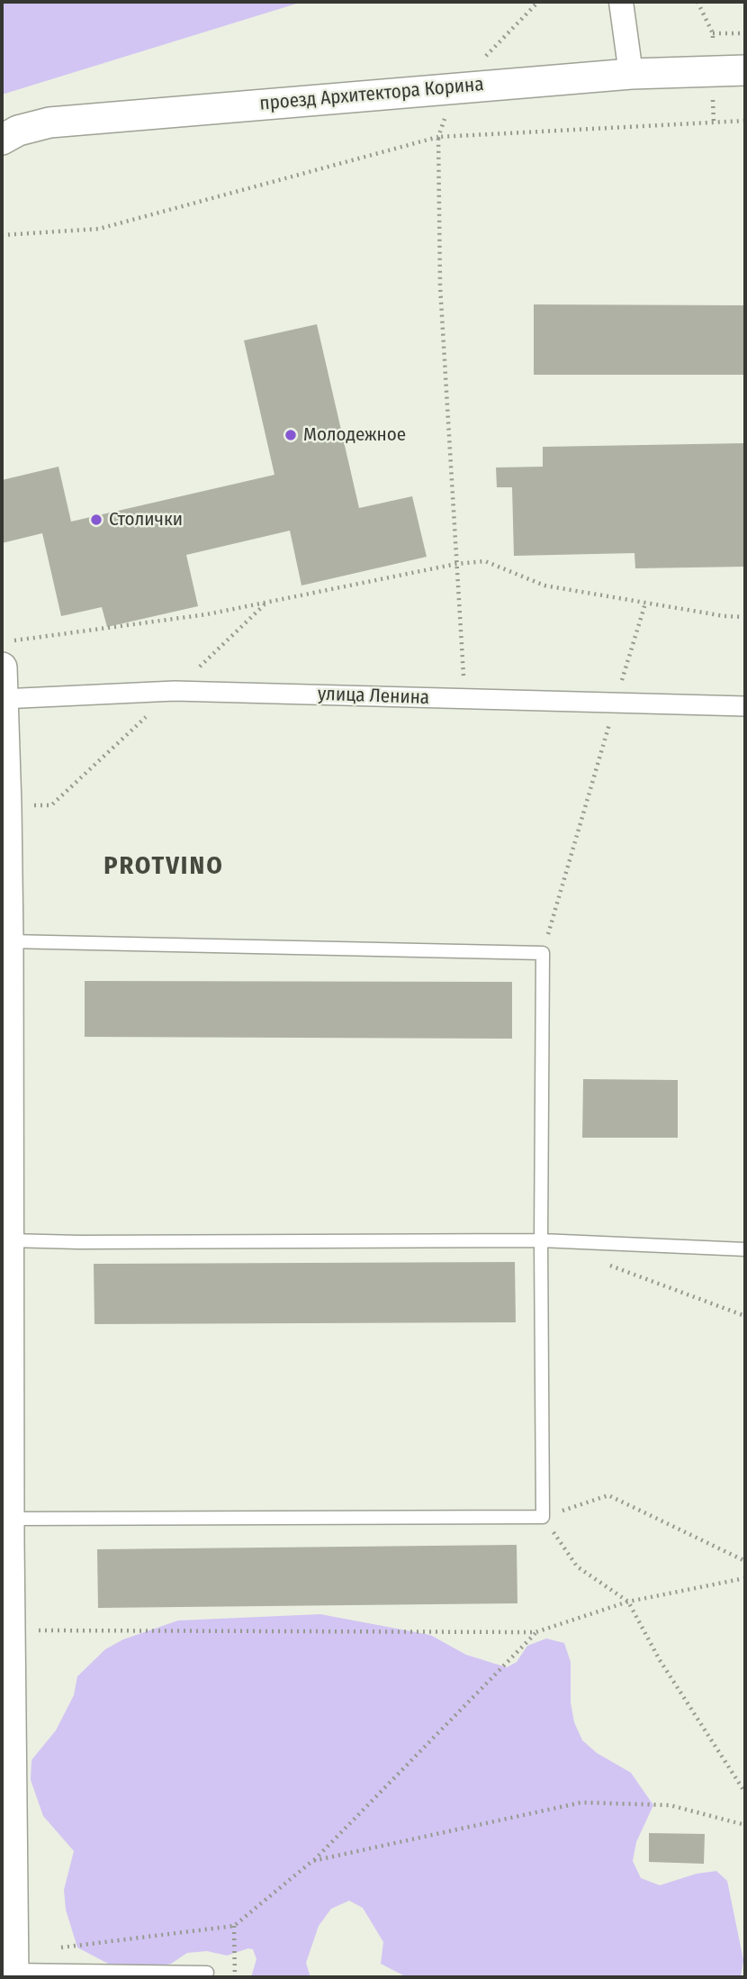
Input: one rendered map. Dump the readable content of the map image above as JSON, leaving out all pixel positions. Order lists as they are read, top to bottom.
{
  "streets": {
    "street": ["проезд Архитектора Корина", "улица Ленина"]
  },
  "districts": ["PROTVINO"],
  "places": ["Молодежное", "Столички"]
}
